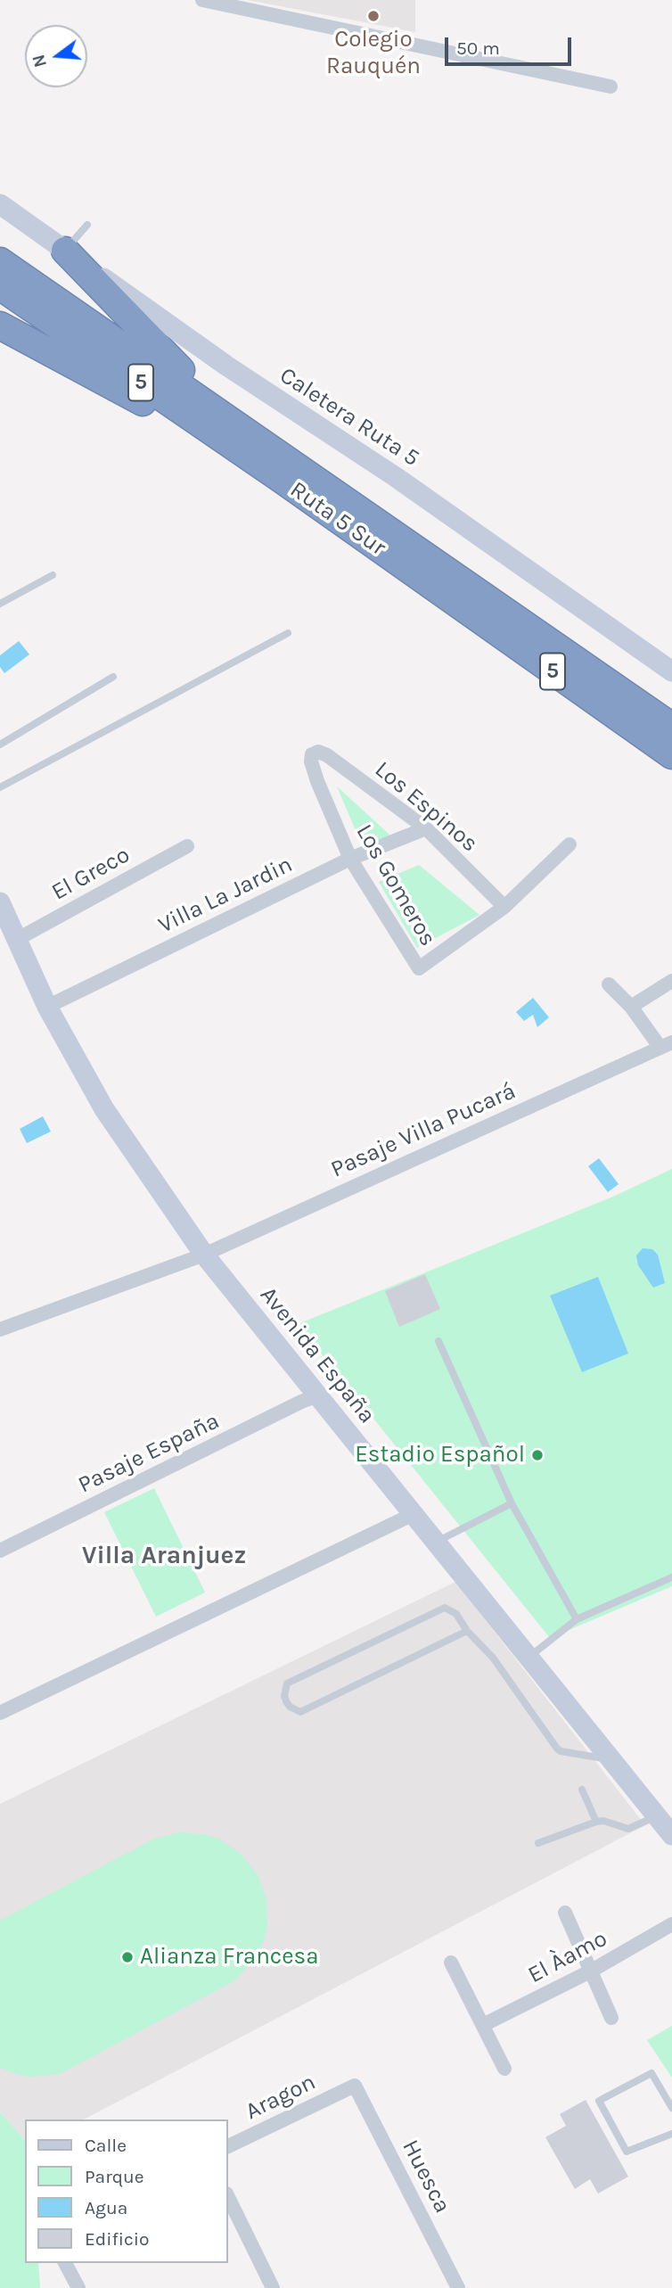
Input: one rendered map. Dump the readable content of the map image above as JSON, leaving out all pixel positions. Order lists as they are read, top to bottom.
{
  "streets": {
    "highway": ["5", "Ruta 5 Sur"],
    "main road": ["Caletera Ruta 5", "Avenida España"],
    "street": [
      "Los Espinos",
      "El Greco",
      "Los Gomeros",
      "Villa La Jardin",
      "Pasaje Villa Pucará",
      "Pasaje España",
      "El Àamo",
      "Aragon",
      "Huesca"
    ]
  },
  "crossings": [
    ["Los Espinos", "Los Gomeros"],
    ["Los Espinos", "Villa La Jardin"],
    ["El Greco", "Avenida España"],
    ["Los Gomeros", "Villa La Jardin"],
    ["Villa La Jardin", "Avenida España"],
    ["Pasaje Villa Pucará", "Avenida España"],
    ["Avenida España", "Pasaje España"],
    ["Aragon", "Huesca"]
  ],
  "districts": ["Villa Aranjuez"],
  "places": ["Colegio Rauquén", "Estadio Español", "Alianza Francesa"],
  "legend": [
    "Calle",
    "Parque",
    "Agua",
    "Edificio"
  ],
  "scale_bar": "50 m",
  "north": "left"
}
